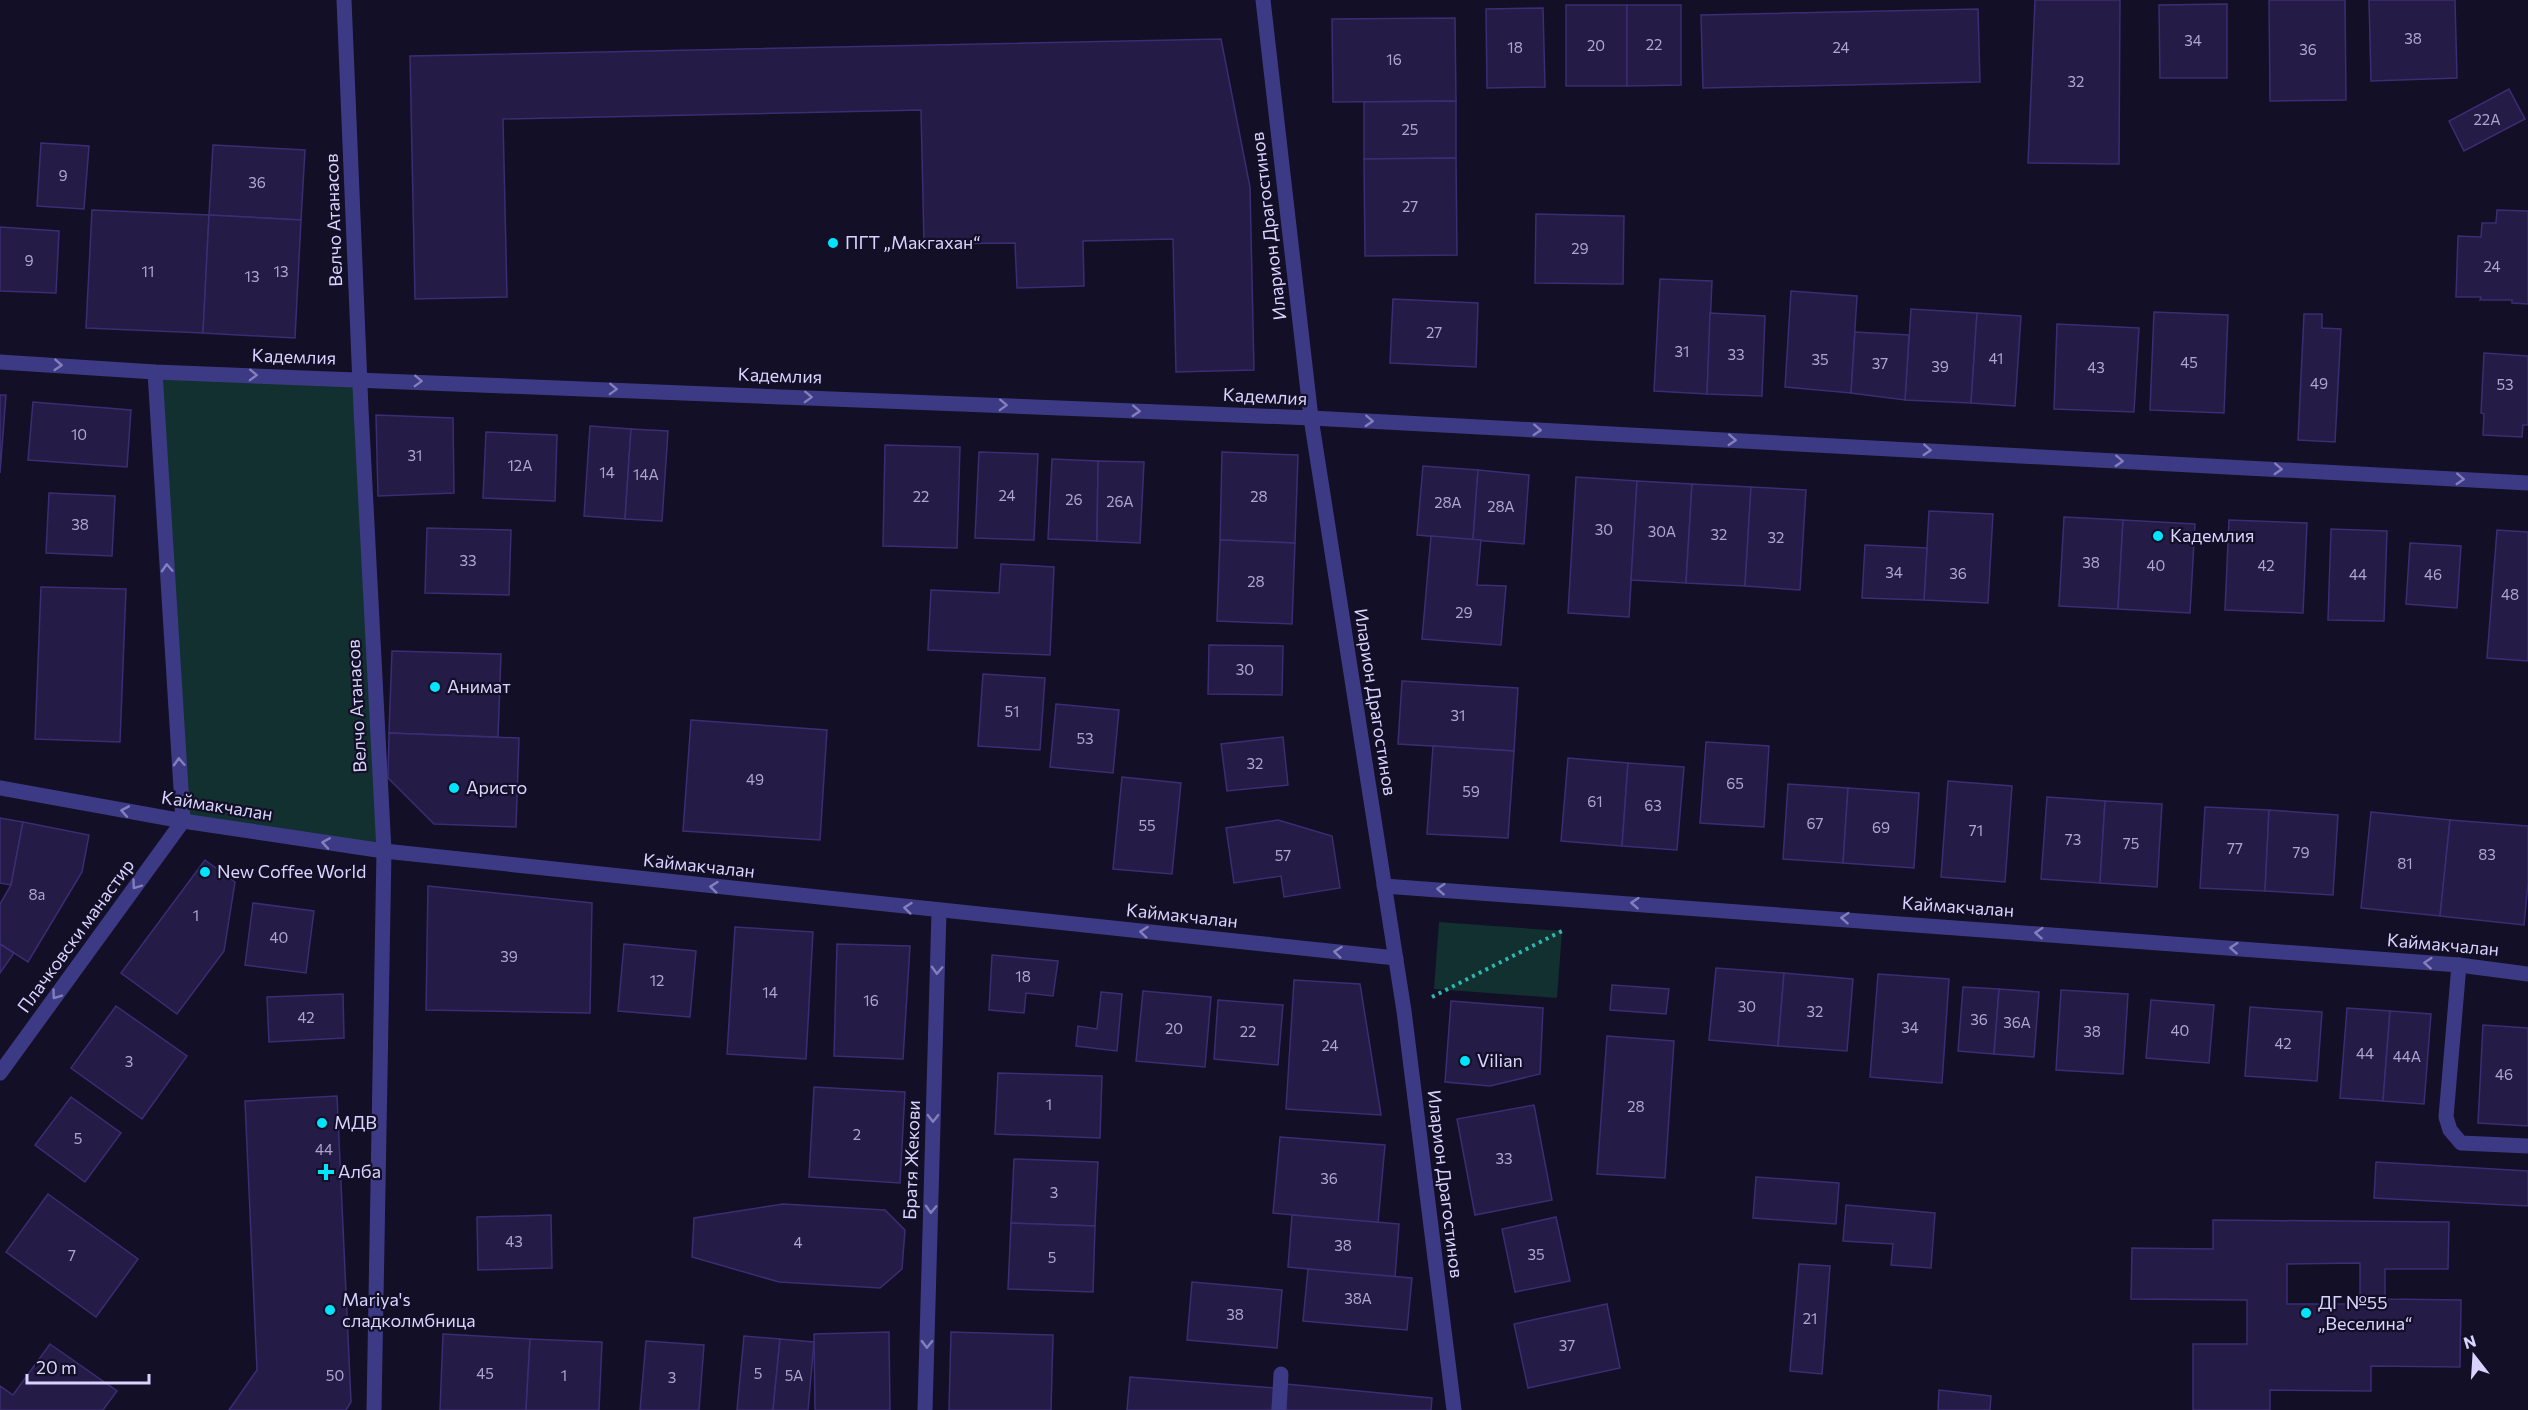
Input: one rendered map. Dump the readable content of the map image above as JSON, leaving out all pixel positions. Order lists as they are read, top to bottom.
{
  "streets": {
    "street": [
      "Велчо Атанасов",
      "Иларион Драгостинов",
      "Кадемлия",
      "Каймакчалан",
      "Плачковски манастир",
      "Братя Жекови"
    ]
  },
  "crossings": [
    ["Велчо Атанасов", "Кадемлия"],
    ["Велчо Атанасов", "Каймакчалан"],
    ["Иларион Драгостинов", "Кадемлия"],
    ["Иларион Драгостинов", "Каймакчалан"],
    ["Каймакчалан", "Плачковски манастир"],
    ["Каймакчалан", "Братя Жекови"]
  ],
  "one_way": [
    "Кадемлия",
    "Каймакчалан",
    "Плачковски манастир",
    "Братя Жекови"
  ],
  "places": {
    "other": [
      "ПГТ „Макгахан“",
      "Кадемлия",
      "Анимат",
      "Аристо",
      "New Coffee World",
      "Vilian",
      "МДВ",
      "Mariya's сладколмбница",
      "ДГ №55 „Веселина“"
    ],
    "health": ["Алба"]
  },
  "house_numbers": [
    "38",
    "34",
    "22",
    "20",
    "18",
    "24",
    "36",
    "16",
    "32",
    "22А",
    "25",
    "9",
    "36",
    "27",
    "29",
    "9",
    "24",
    "11",
    "13",
    "13",
    "27",
    "31",
    "33",
    "41",
    "35",
    "45",
    "37",
    "39",
    "43",
    "49",
    "53",
    "10",
    "31",
    "12А",
    "14",
    "14А",
    "24",
    "22",
    "28",
    "26",
    "26А",
    "28А",
    "28А",
    "38",
    "30",
    "30А",
    "32",
    "32",
    "33",
    "38",
    "40",
    "42",
    "34",
    "36",
    "44",
    "46",
    "28",
    "48",
    "29",
    "30",
    "51",
    "31",
    "53",
    "32",
    "49",
    "65",
    "59",
    "61",
    "63",
    "67",
    "55",
    "69",
    "71",
    "73",
    "75",
    "77",
    "79",
    "83",
    "57",
    "81",
    "8a",
    "1",
    "40",
    "39",
    "18",
    "12",
    "14",
    "16",
    "30",
    "32",
    "42",
    "36",
    "36А",
    "34",
    "20",
    "40",
    "22",
    "38",
    "42",
    "24",
    "44",
    "44А",
    "3",
    "46",
    "1",
    "28",
    "2",
    "5",
    "44",
    "33",
    "36",
    "3",
    "43",
    "4",
    "38",
    "35",
    "7",
    "5",
    "38А",
    "38",
    "21",
    "37",
    "45",
    "5",
    "50",
    "1",
    "5А",
    "3"
  ],
  "scale_bar": "20 m",
  "north": "top"
}
